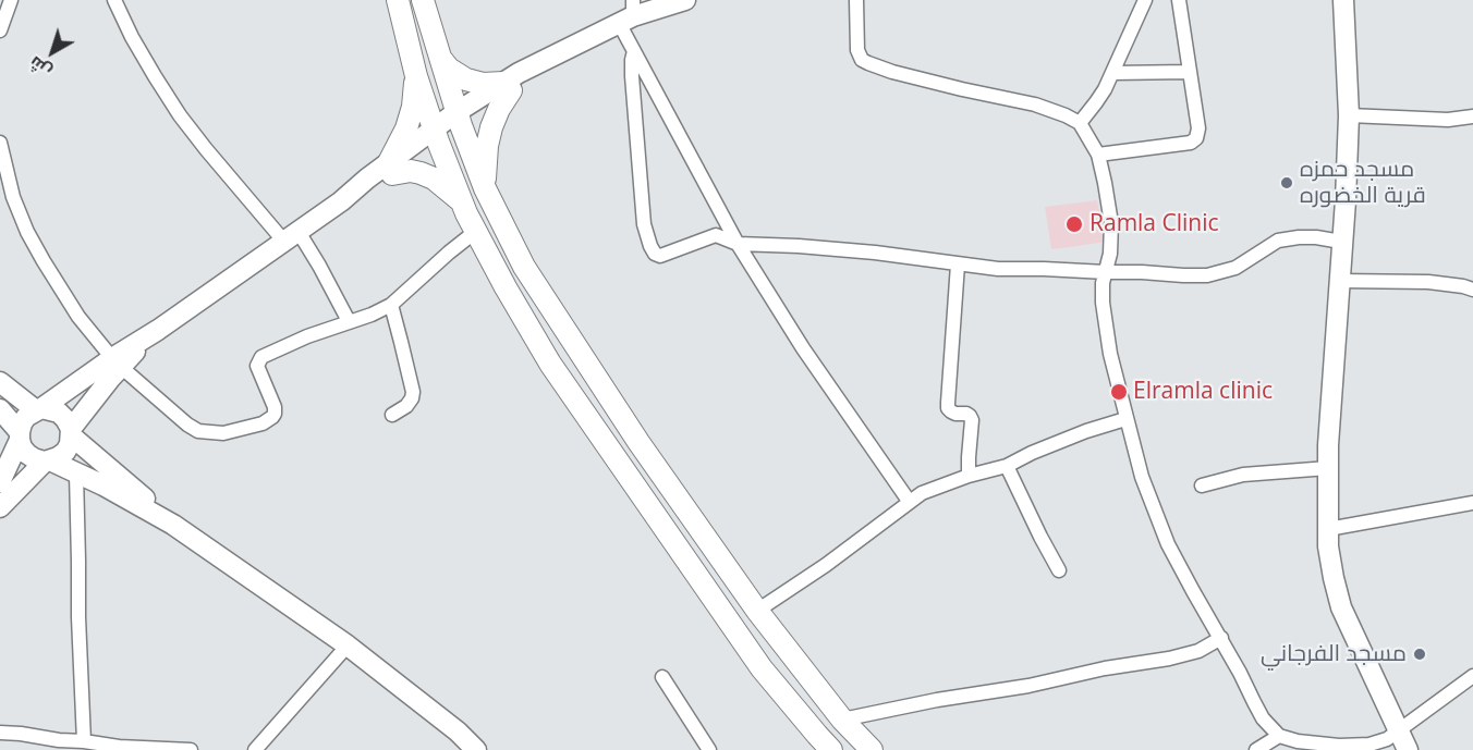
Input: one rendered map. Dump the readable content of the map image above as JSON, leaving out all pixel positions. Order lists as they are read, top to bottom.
{
  "places": [
    "مسجد حمزه قرية الخضوره",
    "Ramla Clinic",
    "Elramla clinic",
    "مسجد الفرجاني"
  ],
  "north": "bottom left"
}
